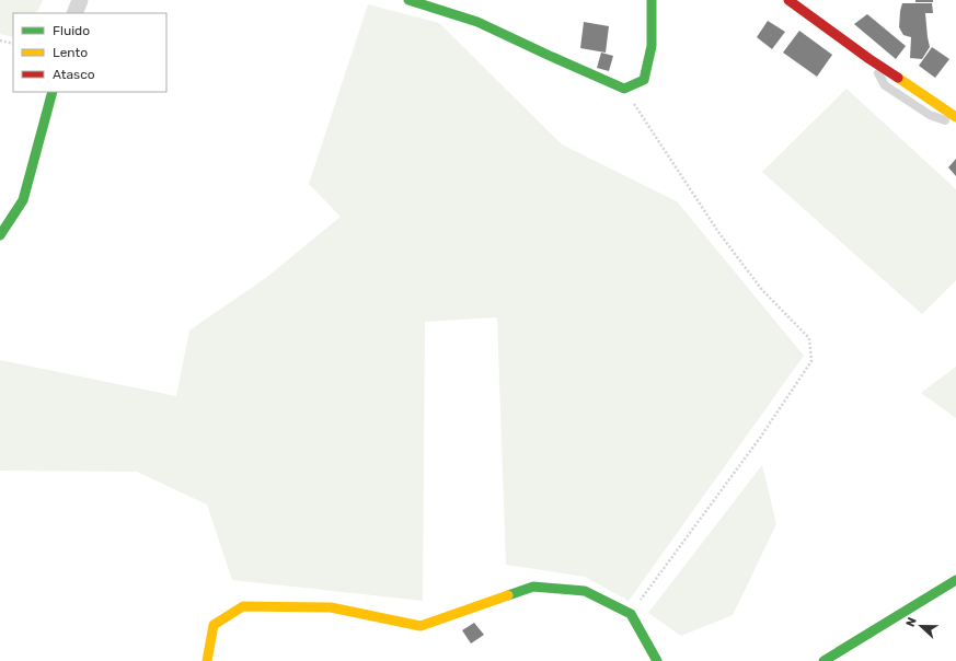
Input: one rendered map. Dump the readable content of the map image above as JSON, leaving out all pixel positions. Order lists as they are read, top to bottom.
{
  "legend": ["Fluido", "Lento", "Atasco"],
  "north": "left"
}
